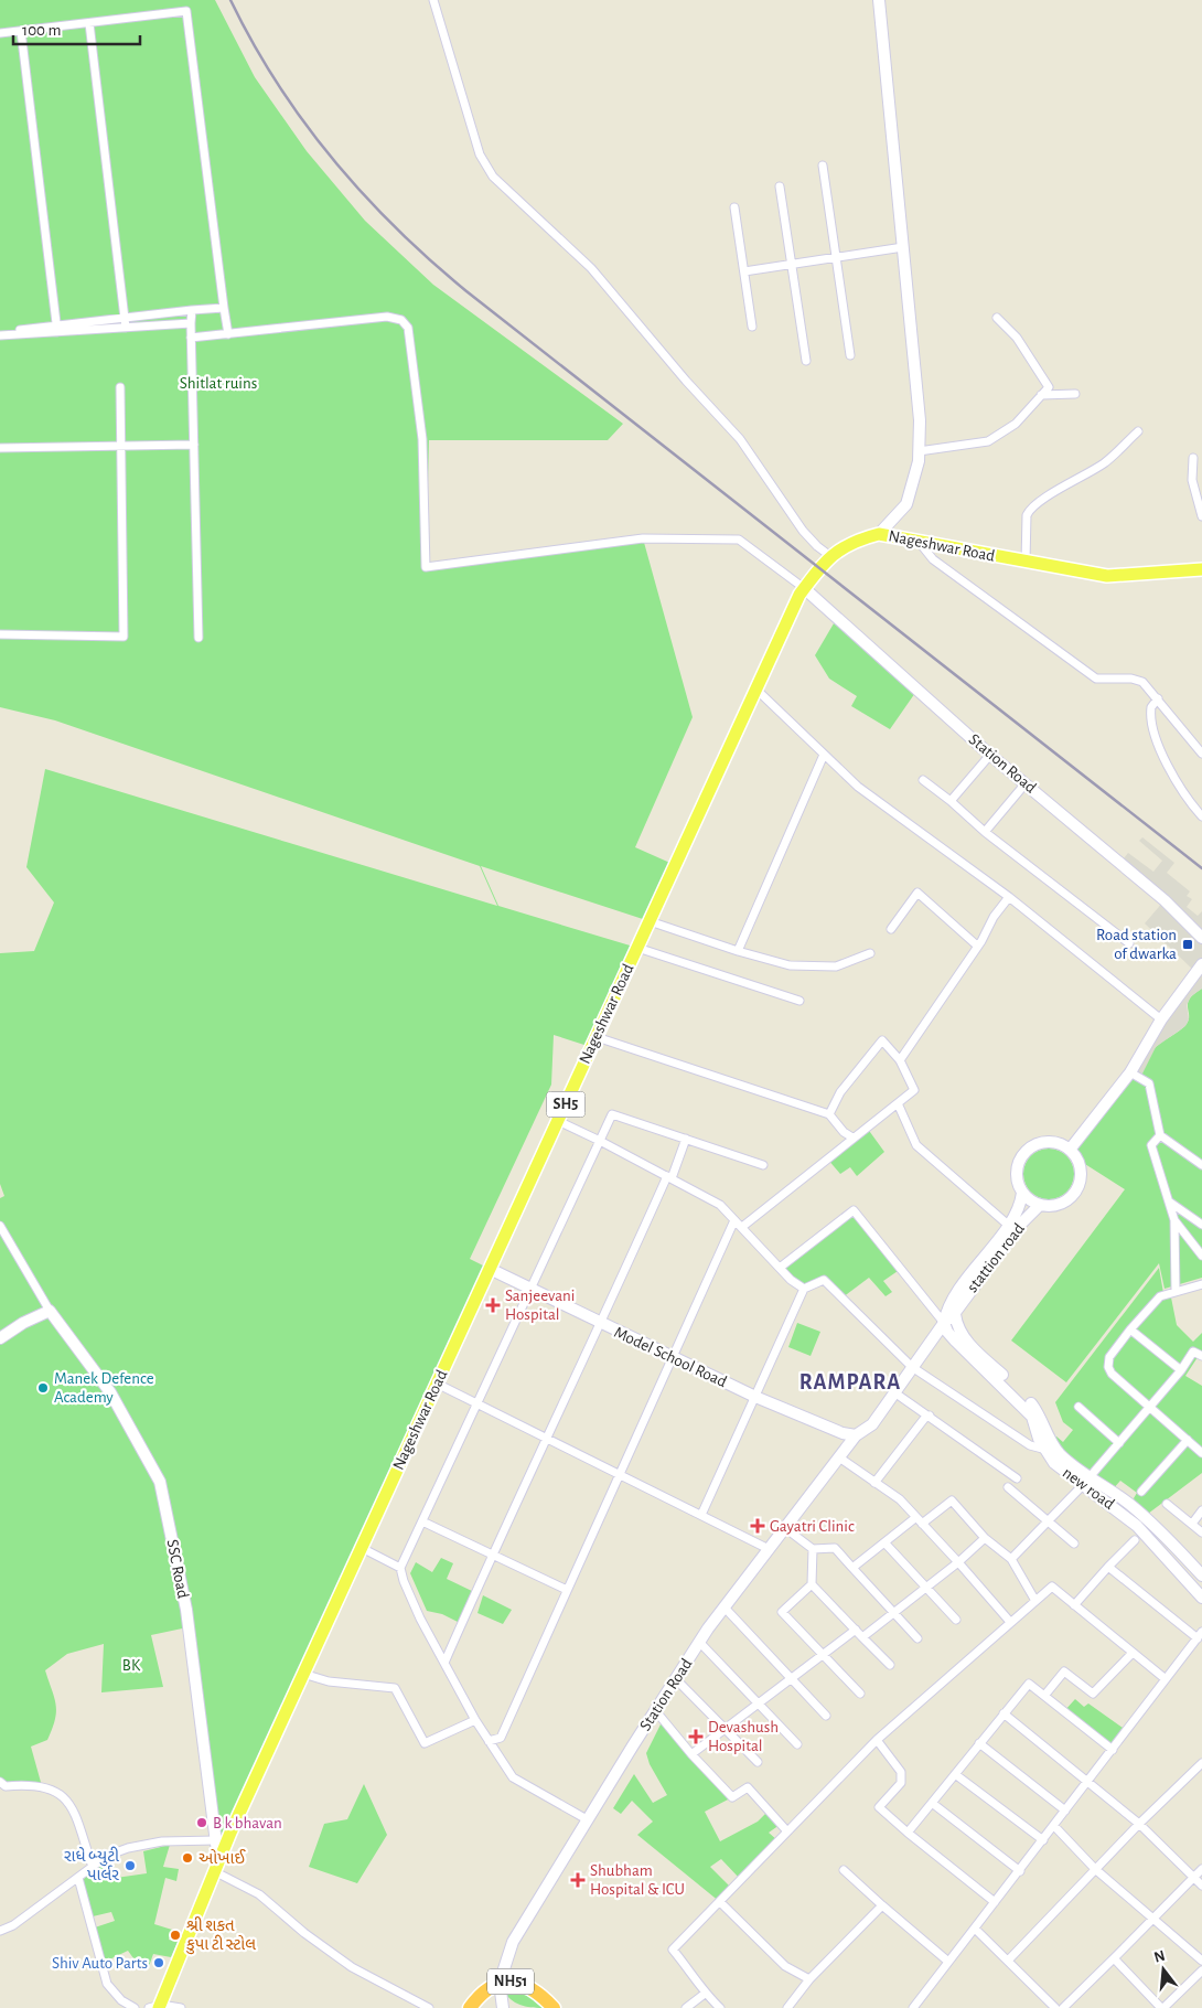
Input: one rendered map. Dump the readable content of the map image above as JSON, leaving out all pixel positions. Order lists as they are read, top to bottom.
{
  "streets": {
    "highway": ["NH51"],
    "main road": ["Nageshwar Road", "SH5"],
    "street": [
      "Station Road",
      "stattion road",
      "Model School Road",
      "new road",
      "SSC Road"
    ]
  },
  "crossings": [
    ["Nageshwar Road", "Station Road"],
    ["Nageshwar Road", "Model School Road"],
    ["Nageshwar Road", "SSC Road"],
    ["Station Road", "Model School Road"],
    ["Station Road", "NH51"],
    ["stattion road", "new road"]
  ],
  "districts": ["RAMPARA"],
  "parks": ["Shitlat ruins", "BK"],
  "places": {
    "transit": ["Road station of dwarka"],
    "health": [
      "Sanjeevani Hospital",
      "Gayatri Clinic",
      "Devashush Hospital",
      "Shubham Hospital & ICU"
    ],
    "other": [
      "Manek Defence Academy",
      "B k bhavan",
      "ઓખાઈ",
      "રાધે બ્યુટી પાર્લર",
      "શ્રી શકત કુપા ટી સ્ટોલ",
      "Shiv Auto Parts"
    ]
  },
  "scale_bar": "100 m",
  "north": "top"
}
